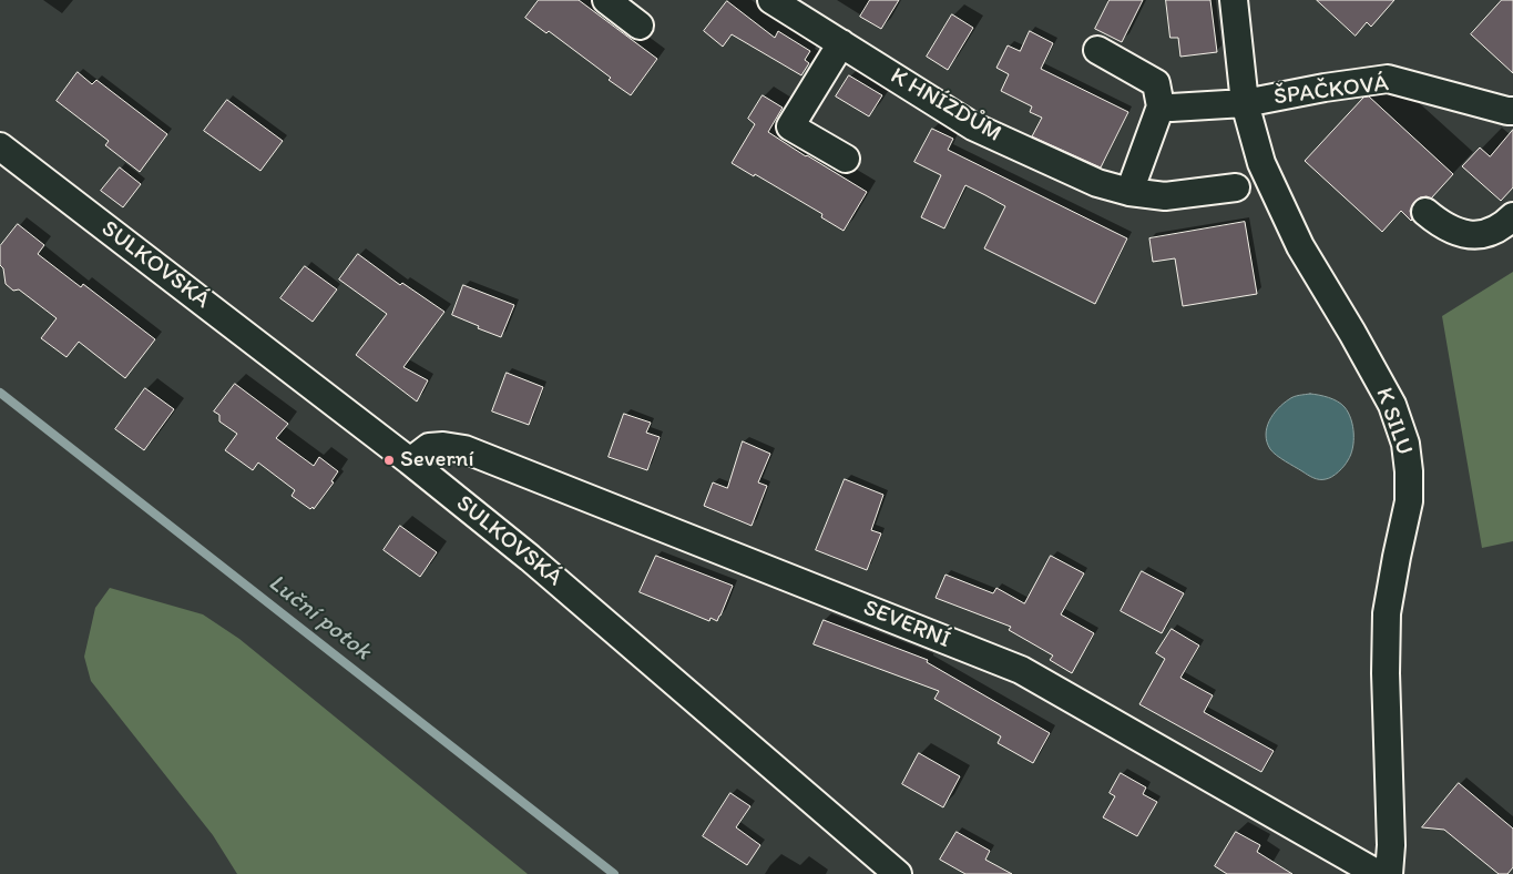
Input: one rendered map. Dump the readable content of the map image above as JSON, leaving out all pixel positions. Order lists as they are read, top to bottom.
{
  "streets": {
    "street": [
      "ŠPAČKOVÁ",
      "K HNÍZDŮM",
      "SULKOVSKÁ",
      "K SILU",
      "SEVERNÍ"
    ]
  },
  "crossings": [
    ["ŠPAČKOVÁ", "K SILU"],
    ["SULKOVSKÁ", "SEVERNÍ"]
  ],
  "water": ["Luční potok"],
  "places": ["Severní"]
}
